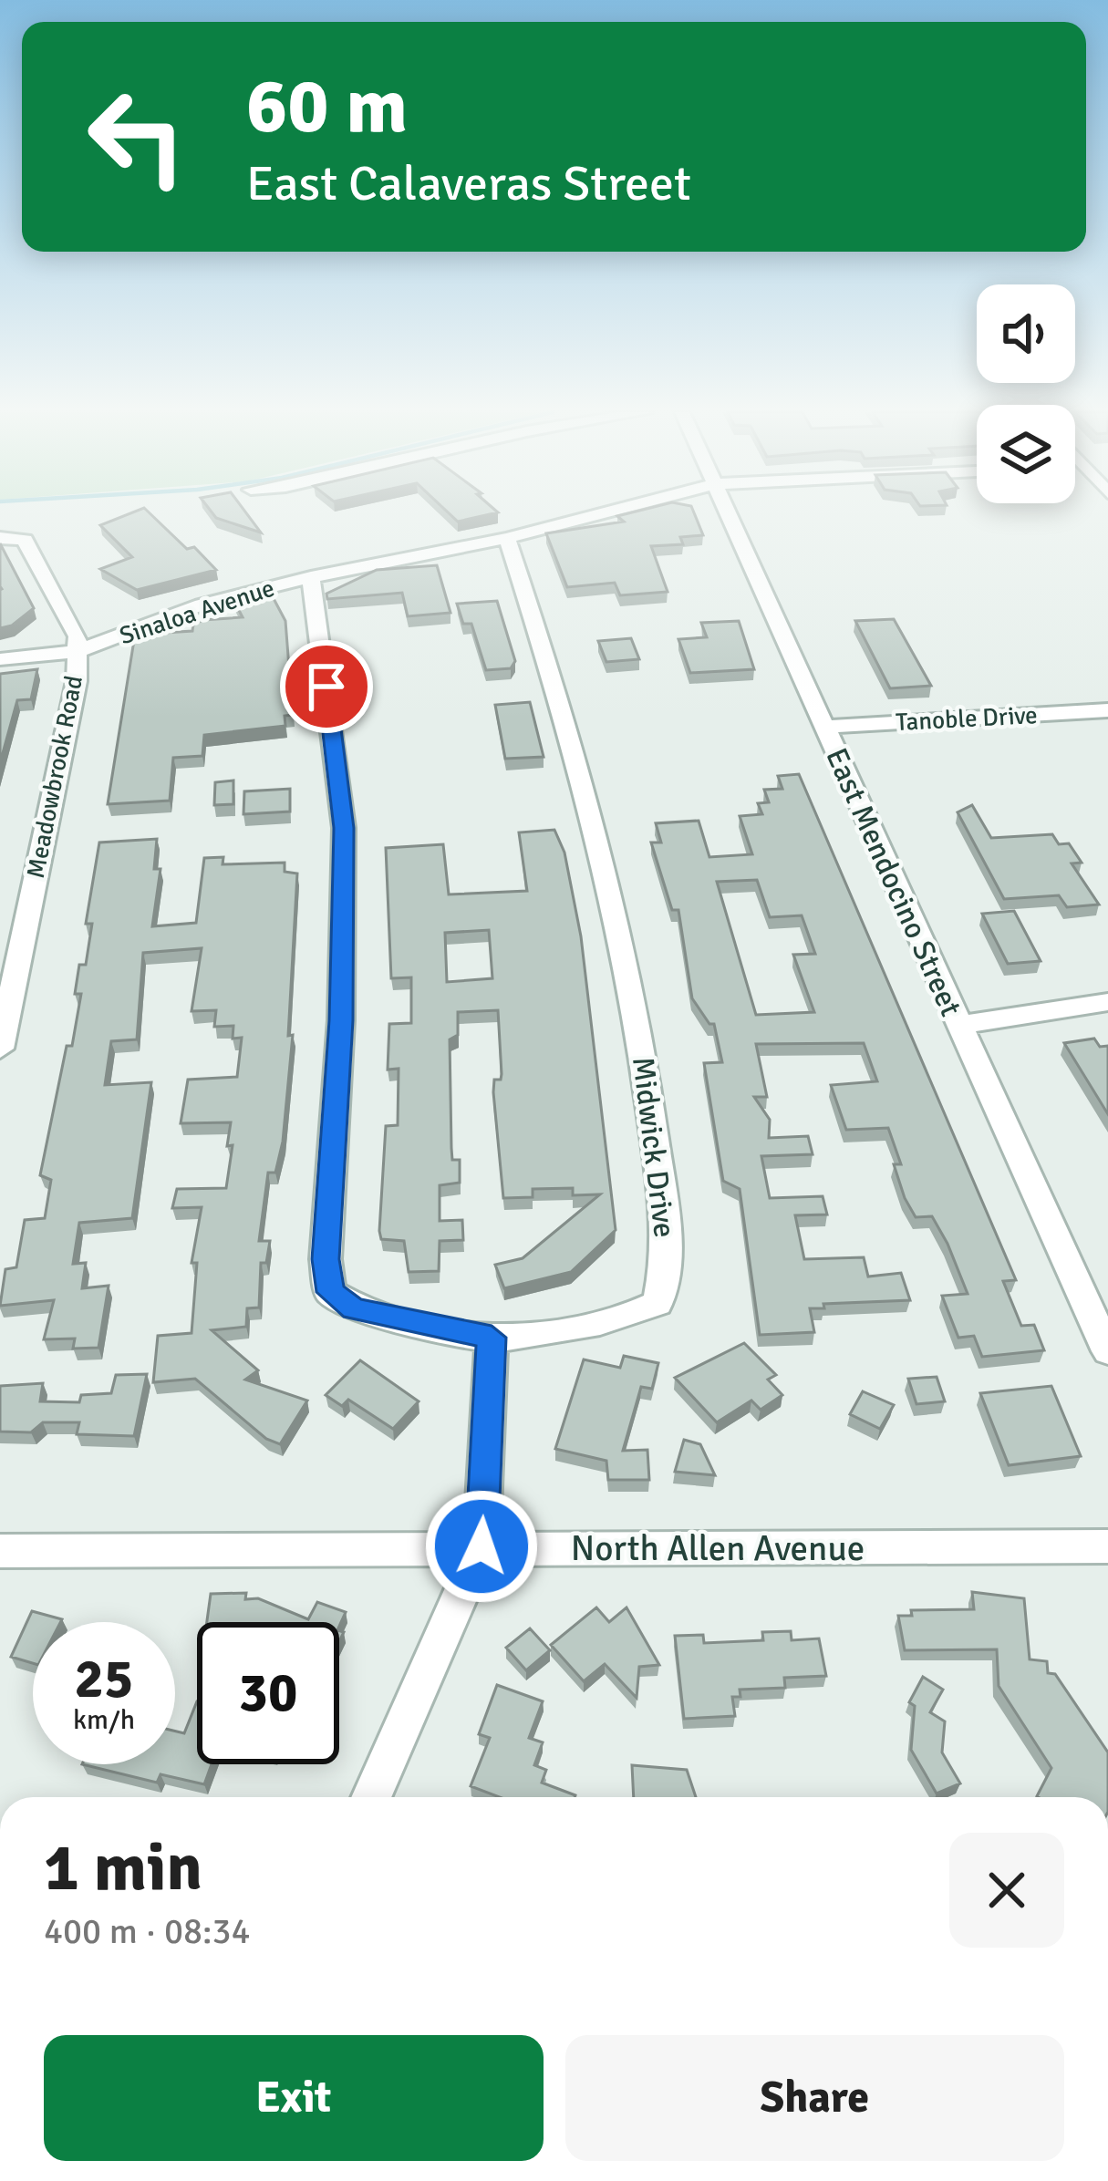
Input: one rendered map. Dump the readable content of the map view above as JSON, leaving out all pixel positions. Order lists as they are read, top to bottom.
{
  "streets": {
    "street": [
      "Sinaloa Avenue",
      "Tanoble Drive",
      "Meadowbrook Road",
      "East Mendocino Street",
      "Midwick Drive",
      "North Allen Avenue"
    ]
  },
  "crossings": [
    ["Sinaloa Avenue", "Meadowbrook Road"],
    ["Sinaloa Avenue", "Midwick Drive"],
    ["Tanoble Drive", "East Mendocino Street"]
  ],
  "page": {
    "turn": ["60 m", "East Calaveras Street"],
    "speed": "25 km/h",
    "limit": "30",
    "heading": ["1 min", "400 m · 08:34"],
    "buttons": ["Exit", "Share"]
  }
}
